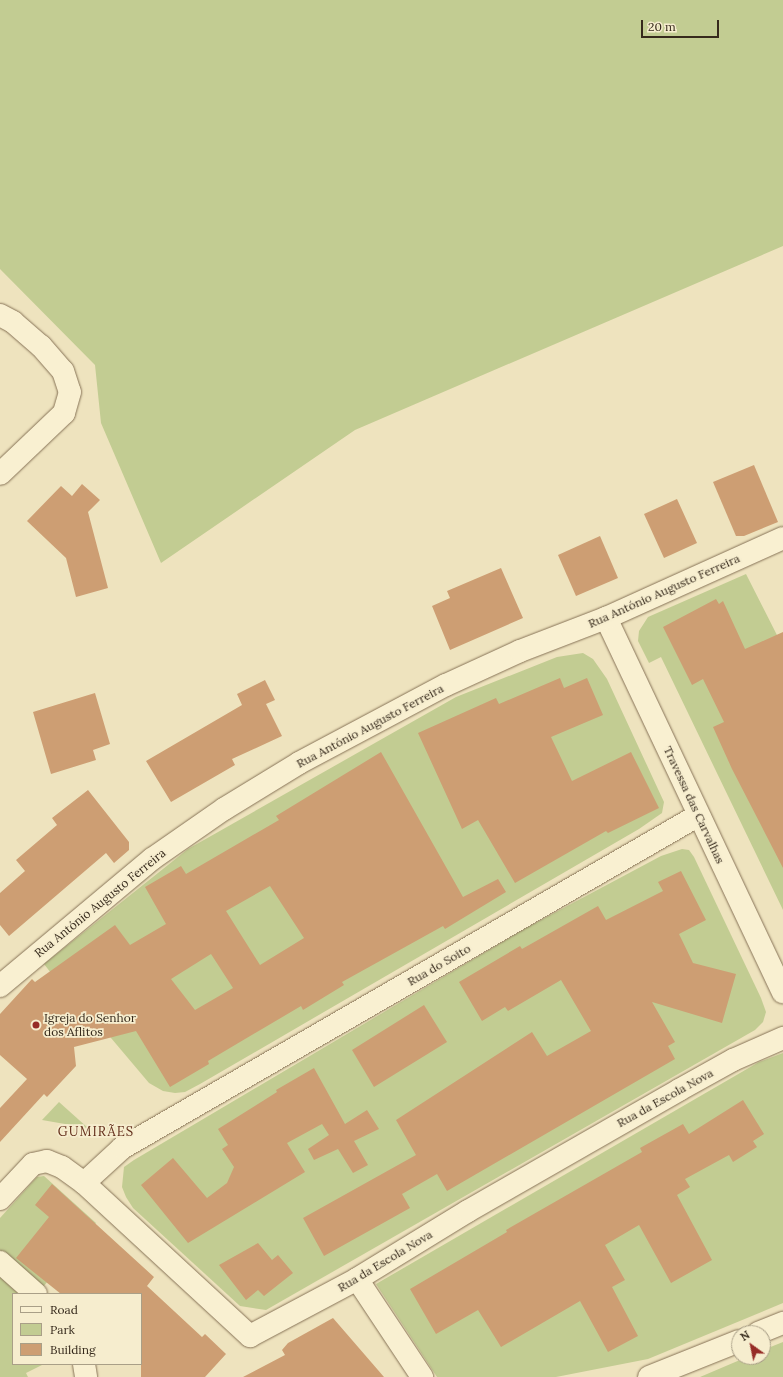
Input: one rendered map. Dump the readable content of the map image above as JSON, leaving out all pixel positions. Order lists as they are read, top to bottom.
{
  "streets": {
    "street": [
      "Rua António Augusto Ferreira",
      "Travessa das Carvalhas",
      "Rua do Soito",
      "Rua da Escola Nova"
    ]
  },
  "crossings": [
    ["Rua António Augusto Ferreira", "Travessa das Carvalhas"],
    ["Travessa das Carvalhas", "Rua do Soito"],
    ["Rua do Soito", "Rua da Escola Nova"]
  ],
  "districts": ["GUMIRÃES"],
  "places": ["Igreja do Senhor dos Aflitos"],
  "legend": ["Road", "Park", "Building"],
  "scale_bar": "20 m",
  "north": "top left"
}
